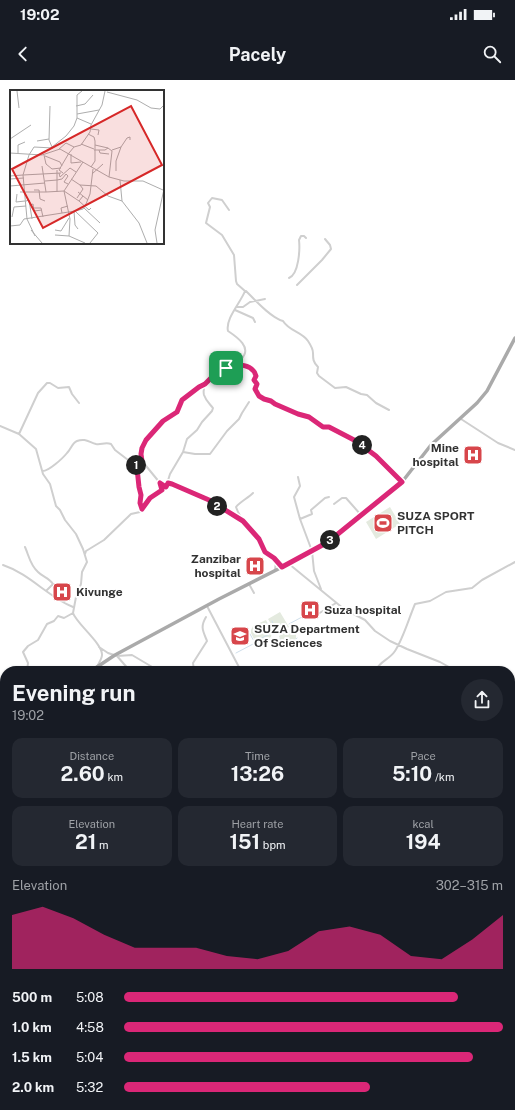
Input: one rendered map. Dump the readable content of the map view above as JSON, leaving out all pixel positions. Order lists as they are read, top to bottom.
{
  "places": {
    "hospital": [
      "Mine hospital",
      "Zanzibar hospital",
      "Kivunge",
      "Suza hospital"
    ],
    "sports": ["SUZA SPORT PITCH"],
    "school or university": ["SUZA Department Of Sciences"]
  },
  "page": {
    "status": "19:02",
    "header": "Pacely",
    "pins": [
      "4",
      "1",
      "2",
      "3"
    ],
    "heading": ["Evening run", "19:02"],
    "stats": [
      ["Distance", "2.60 km"],
      ["Time", "13:26"],
      ["Pace", "5:10 /km"],
      ["Elevation", "21 m"],
      ["Heart rate", "151 bpm"],
      ["kcal", "194"]
    ],
    "chart": ["Elevation", "302–315 m"],
    "list": [
      {
        "name": "500 m",
        "note": "5:08"
      },
      {
        "name": "1.0 km",
        "note": "4:58"
      },
      {
        "name": "1.5 km",
        "note": "5:04"
      },
      {
        "name": "2.0 km",
        "note": "5:32"
      }
    ]
  }
}
